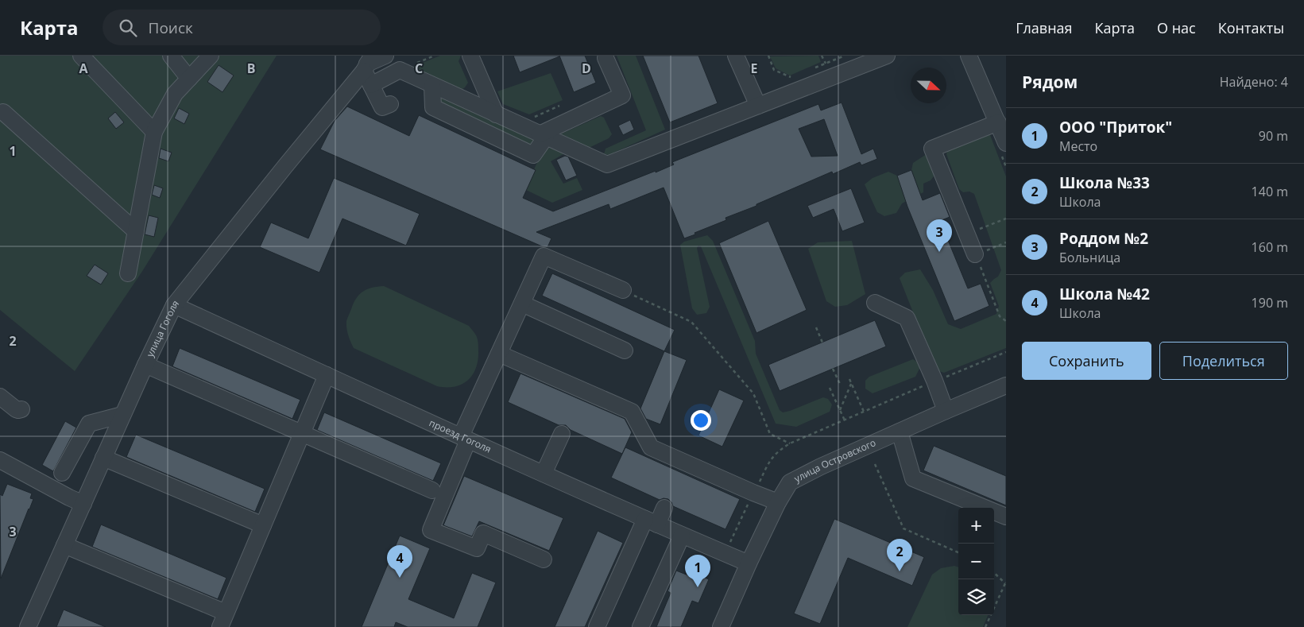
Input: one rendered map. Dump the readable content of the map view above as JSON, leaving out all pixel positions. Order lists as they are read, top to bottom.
{
  "streets": {
    "street": ["улица Гоголя", "проезд Гоголя", "улица Островского"]
  },
  "crossings": [
    ["улица Гоголя", "проезд Гоголя"],
    ["проезд Гоголя", "улица Островского"]
  ],
  "north": "right",
  "page": {
    "header": "Карта",
    "search": "Поиск",
    "nav": [
      "Главная",
      "Карта",
      "О нас",
      "Контакты"
    ],
    "heading": ["Рядом", "Найдено: 4"],
    "list": [
      {
        "mark": "1",
        "name": "ООО \"Приток\"",
        "note": "Место",
        "value": "90 m"
      },
      {
        "mark": "2",
        "name": "Школа №33",
        "note": "Школа",
        "value": "140 m"
      },
      {
        "mark": "3",
        "name": "Роддом №2",
        "note": "Больница",
        "value": "160 m"
      },
      {
        "mark": "4",
        "name": "Школа №42",
        "note": "Школа",
        "value": "190 m"
      }
    ],
    "pins": [
      "3",
      "2",
      "4",
      "1"
    ],
    "buttons": ["Сохранить", "Поделиться"],
    "map_buttons": ["+", "−"]
  },
  "grid": {
    "columns": [
      "A",
      "B",
      "C",
      "D",
      "E"
    ],
    "rows": ["1", "2", "3"]
  }
}
